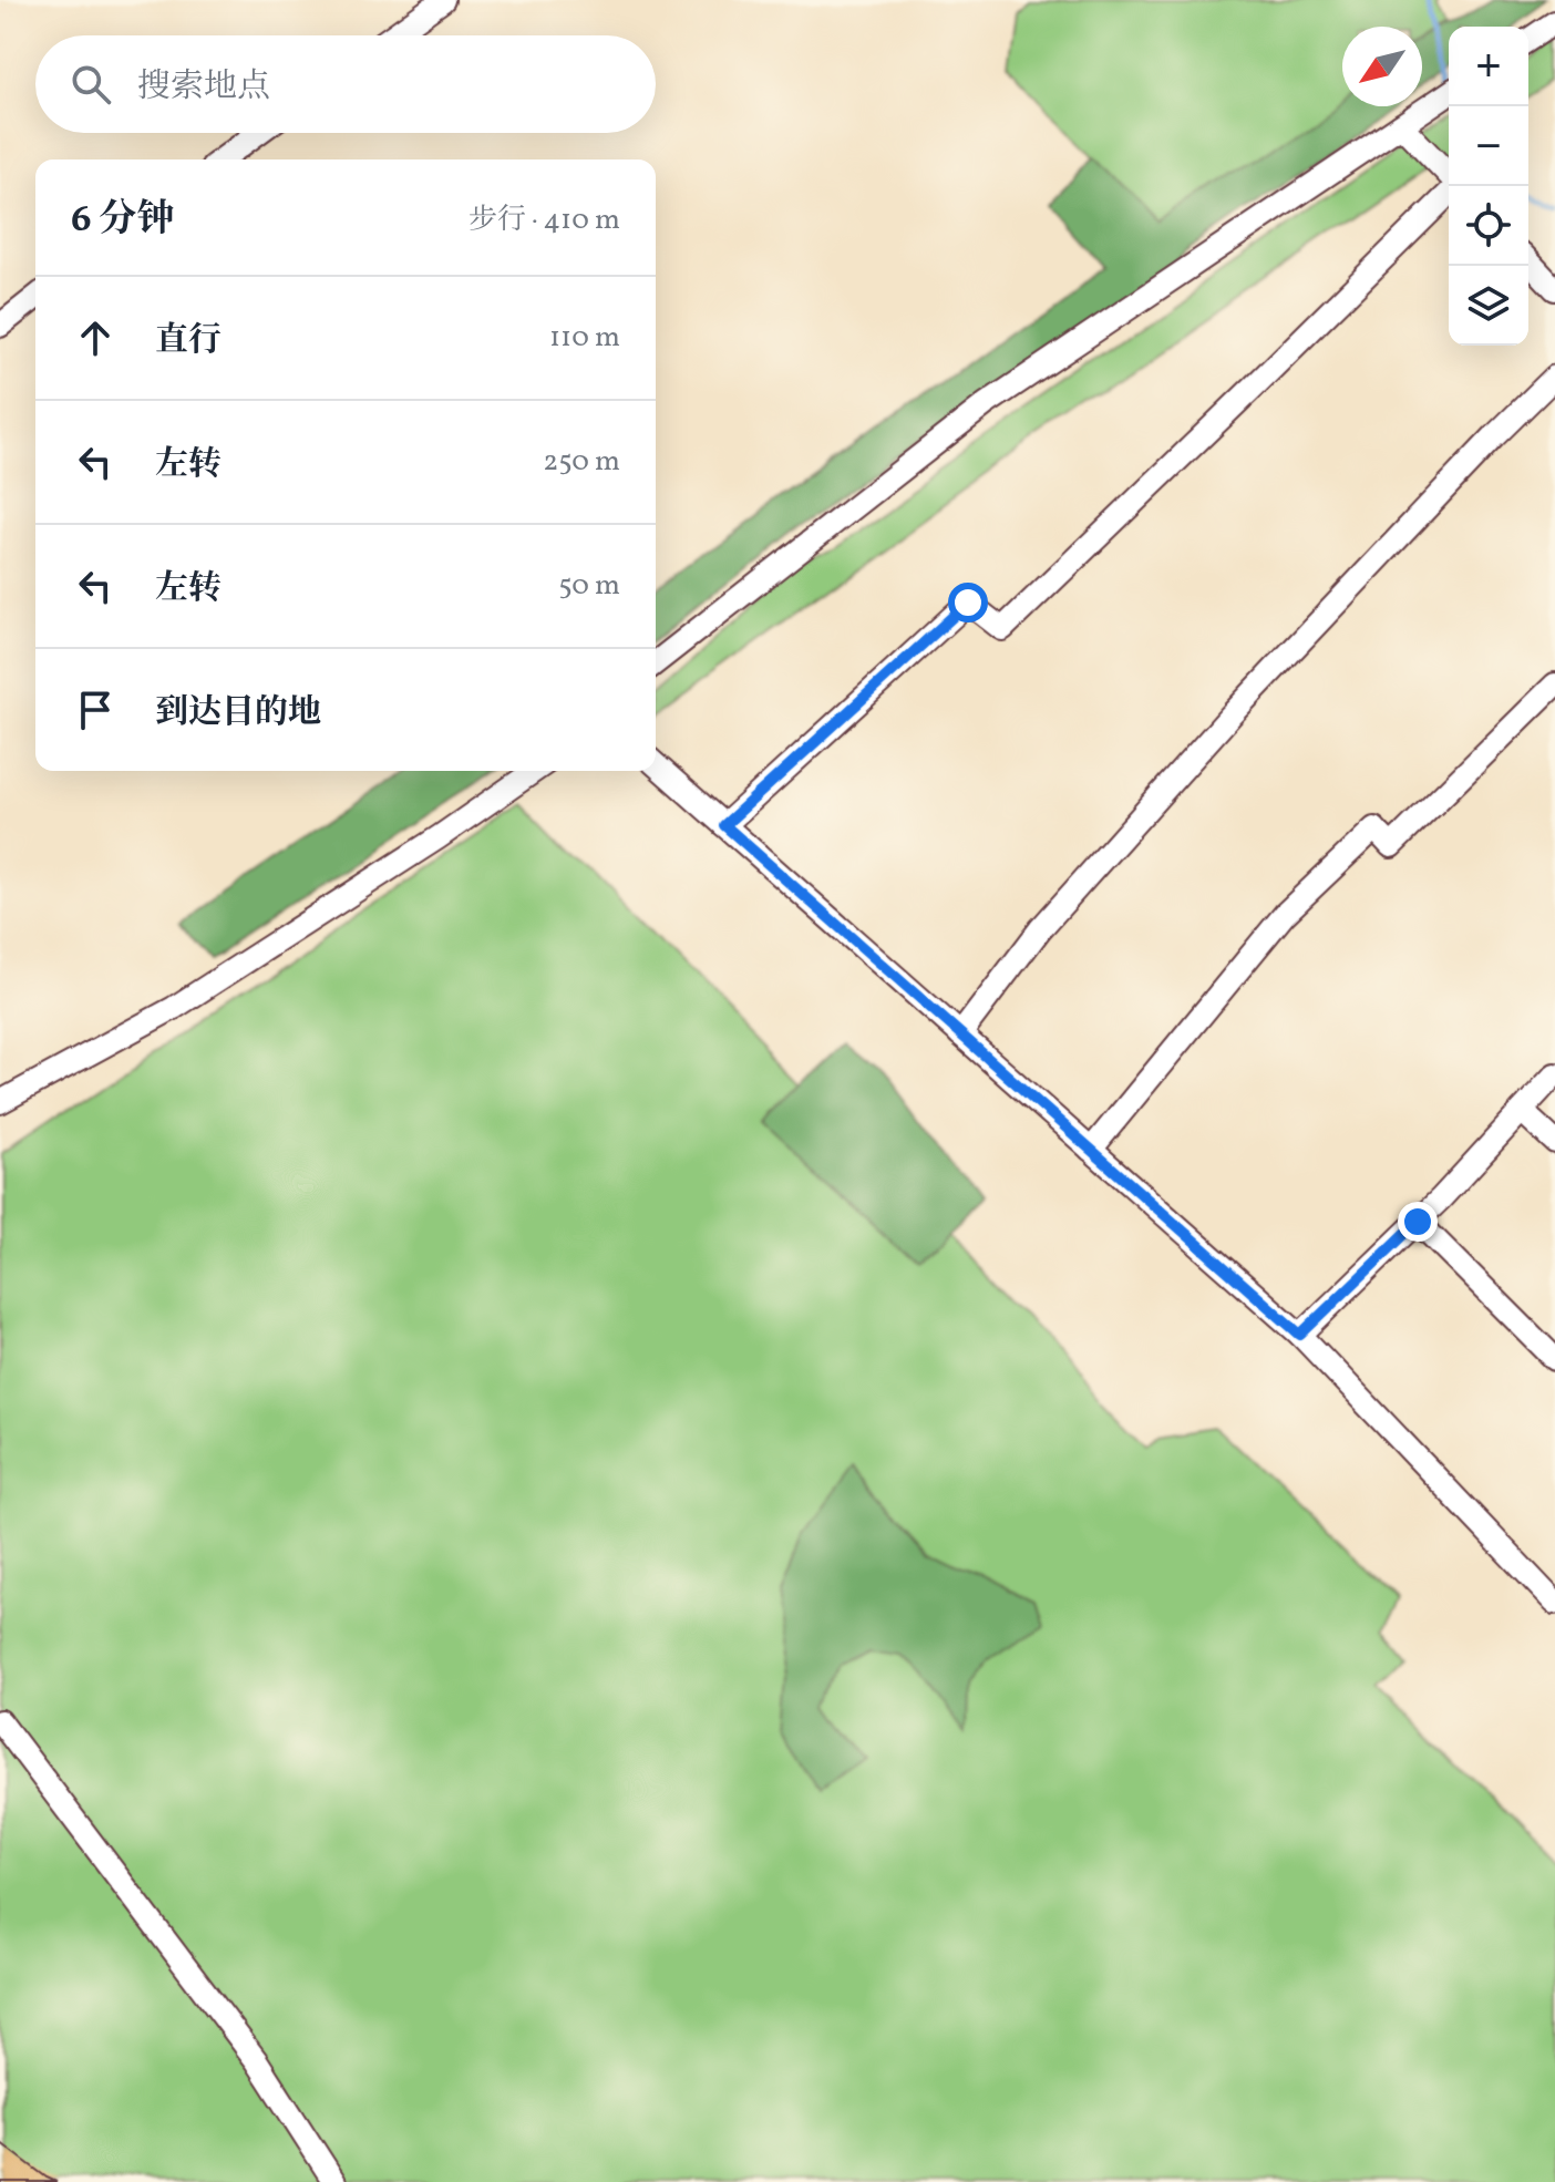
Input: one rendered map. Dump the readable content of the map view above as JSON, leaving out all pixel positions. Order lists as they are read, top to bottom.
{
  "north": "bottom left",
  "page": {
    "map_buttons": ["+", "−"],
    "search": "搜索地点",
    "heading": ["6 分钟", "步行 · 410 m"],
    "list": [
      ["直行", "110 m"],
      ["左转", "250 m"],
      ["左转", "50 m"],
      "到达目的地"
    ]
  }
}
